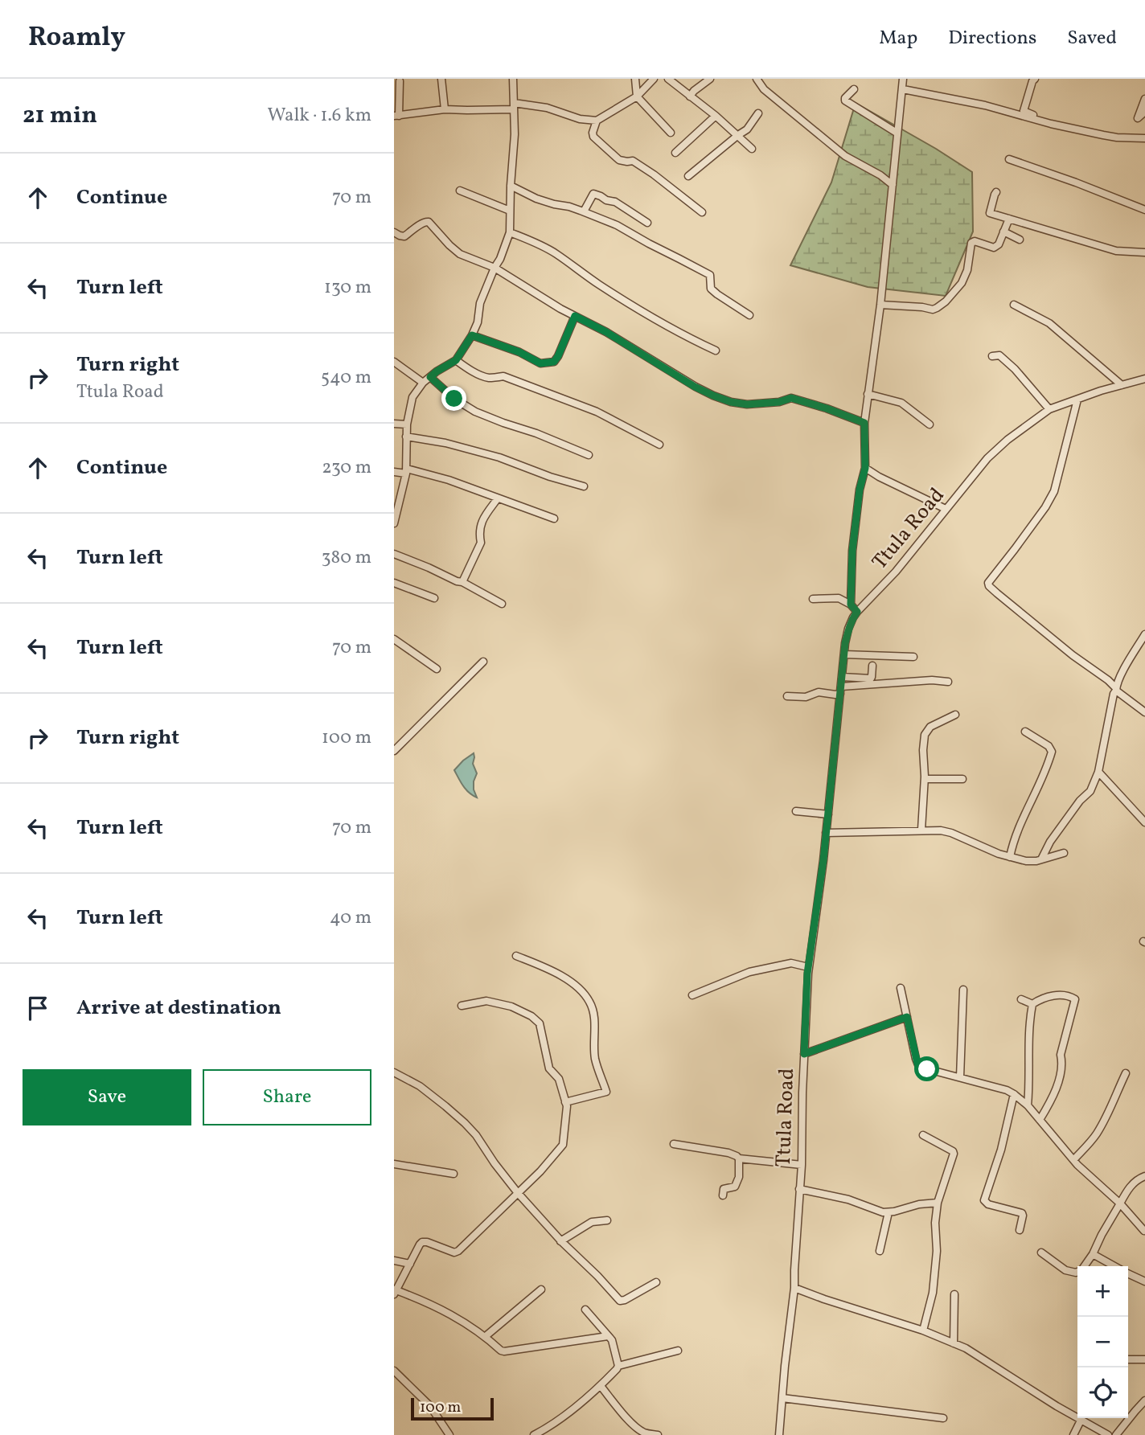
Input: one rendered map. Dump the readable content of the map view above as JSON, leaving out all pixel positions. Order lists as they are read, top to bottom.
{
  "streets": {
    "street": ["Ttula Road"]
  },
  "scale_bar": "100 m",
  "page": {
    "header": "Roamly",
    "nav": ["Map", "Directions", "Saved"],
    "heading": ["21 min", "Walk · 1.6 km"],
    "list": [
      ["Continue", "70 m"],
      ["Turn left", "130 m"],
      ["Turn right", "Ttula Road", "540 m"],
      ["Continue", "230 m"],
      ["Turn left", "380 m"],
      ["Turn left", "70 m"],
      ["Turn right", "100 m"],
      ["Turn left", "70 m"],
      ["Turn left", "40 m"],
      "Arrive at destination"
    ],
    "buttons": ["Save", "Share"],
    "map_buttons": ["+", "−"],
    "scale": "100 m"
  }
}
